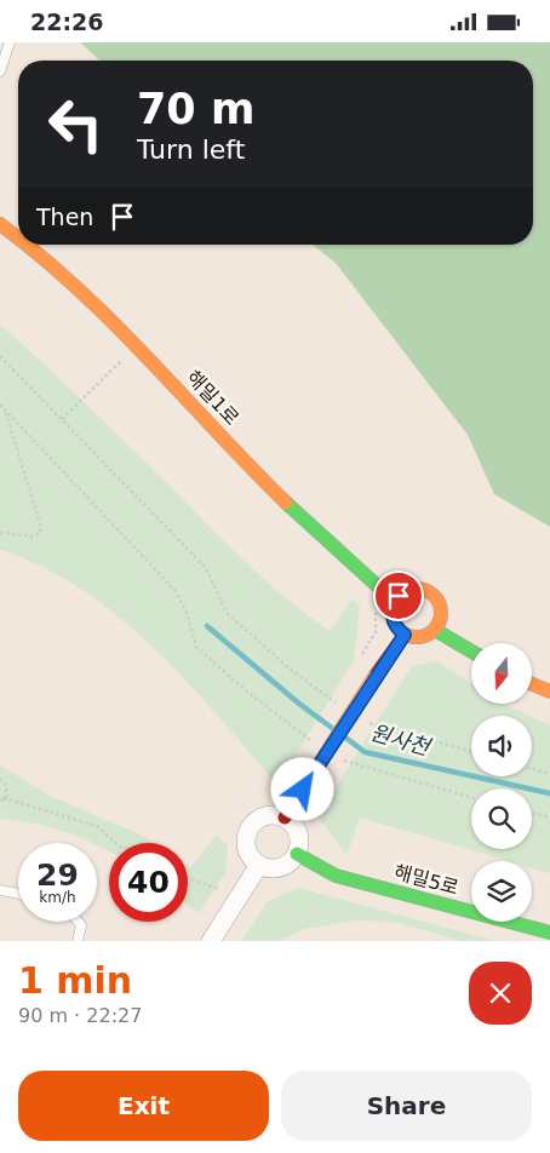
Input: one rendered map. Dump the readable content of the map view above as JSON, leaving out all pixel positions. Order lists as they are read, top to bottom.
{
  "streets": {
    "street": ["해밀1로", "해밀5로"]
  },
  "water": ["원사천"],
  "north": "bottom",
  "page": {
    "status": "22:26",
    "turn": ["70 m", "Turn left"],
    "then": "Then",
    "speed": "29 km/h",
    "limit": "40",
    "heading": ["1 min", "90 m · 22:27"],
    "buttons": ["Exit", "Share"]
  }
}
